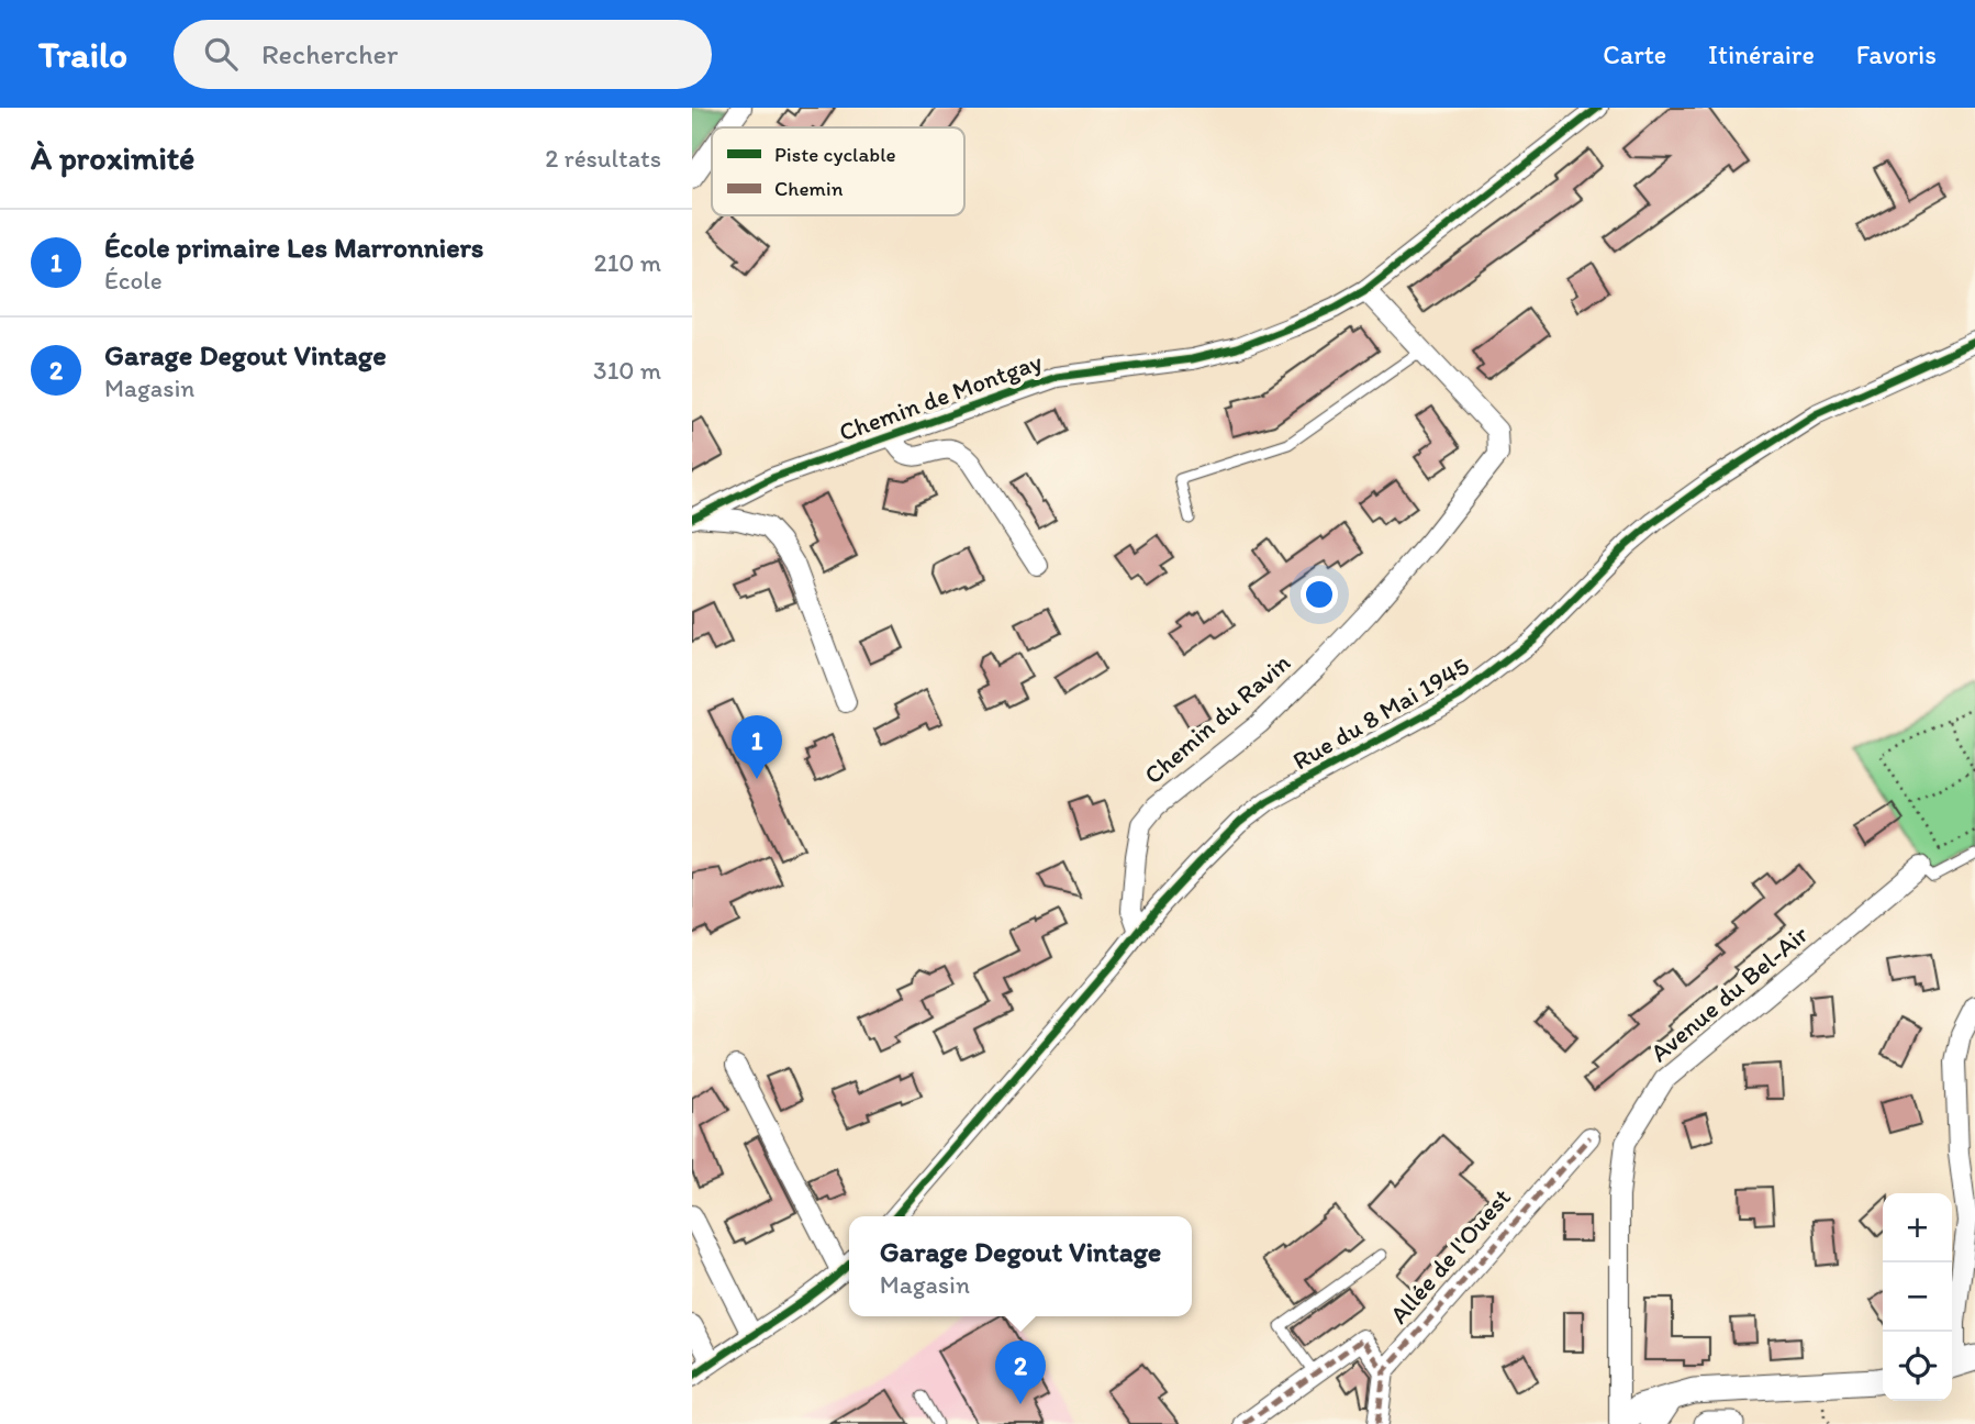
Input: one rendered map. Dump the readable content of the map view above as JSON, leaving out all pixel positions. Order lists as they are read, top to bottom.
{
  "streets": {
    "street": [
      "Chemin de Montgay",
      "Rue du 8 Mai 1945",
      "Chemin du Ravin",
      "Avenue du Bel-Air",
      "Allée de l'Ouest"
    ]
  },
  "crossings": [
    ["Chemin de Montgay", "Chemin du Ravin"],
    ["Rue du 8 Mai 1945", "Chemin du Ravin"]
  ],
  "legend": ["Piste cyclable", "Chemin"],
  "page": {
    "header": "Trailo",
    "search": "Rechercher",
    "nav": ["Carte", "Itinéraire", "Favoris"],
    "heading": ["À proximité", "2 résultats"],
    "list": [
      {
        "mark": "1",
        "name": "École primaire Les Marronniers",
        "note": "École",
        "value": "210 m"
      },
      {
        "mark": "2",
        "name": "Garage Degout Vintage",
        "note": "Magasin",
        "value": "310 m"
      }
    ],
    "pins": ["1", "2"],
    "map_buttons": ["+", "−"],
    "popup": ["Garage Degout Vintage", "Magasin"]
  }
}
